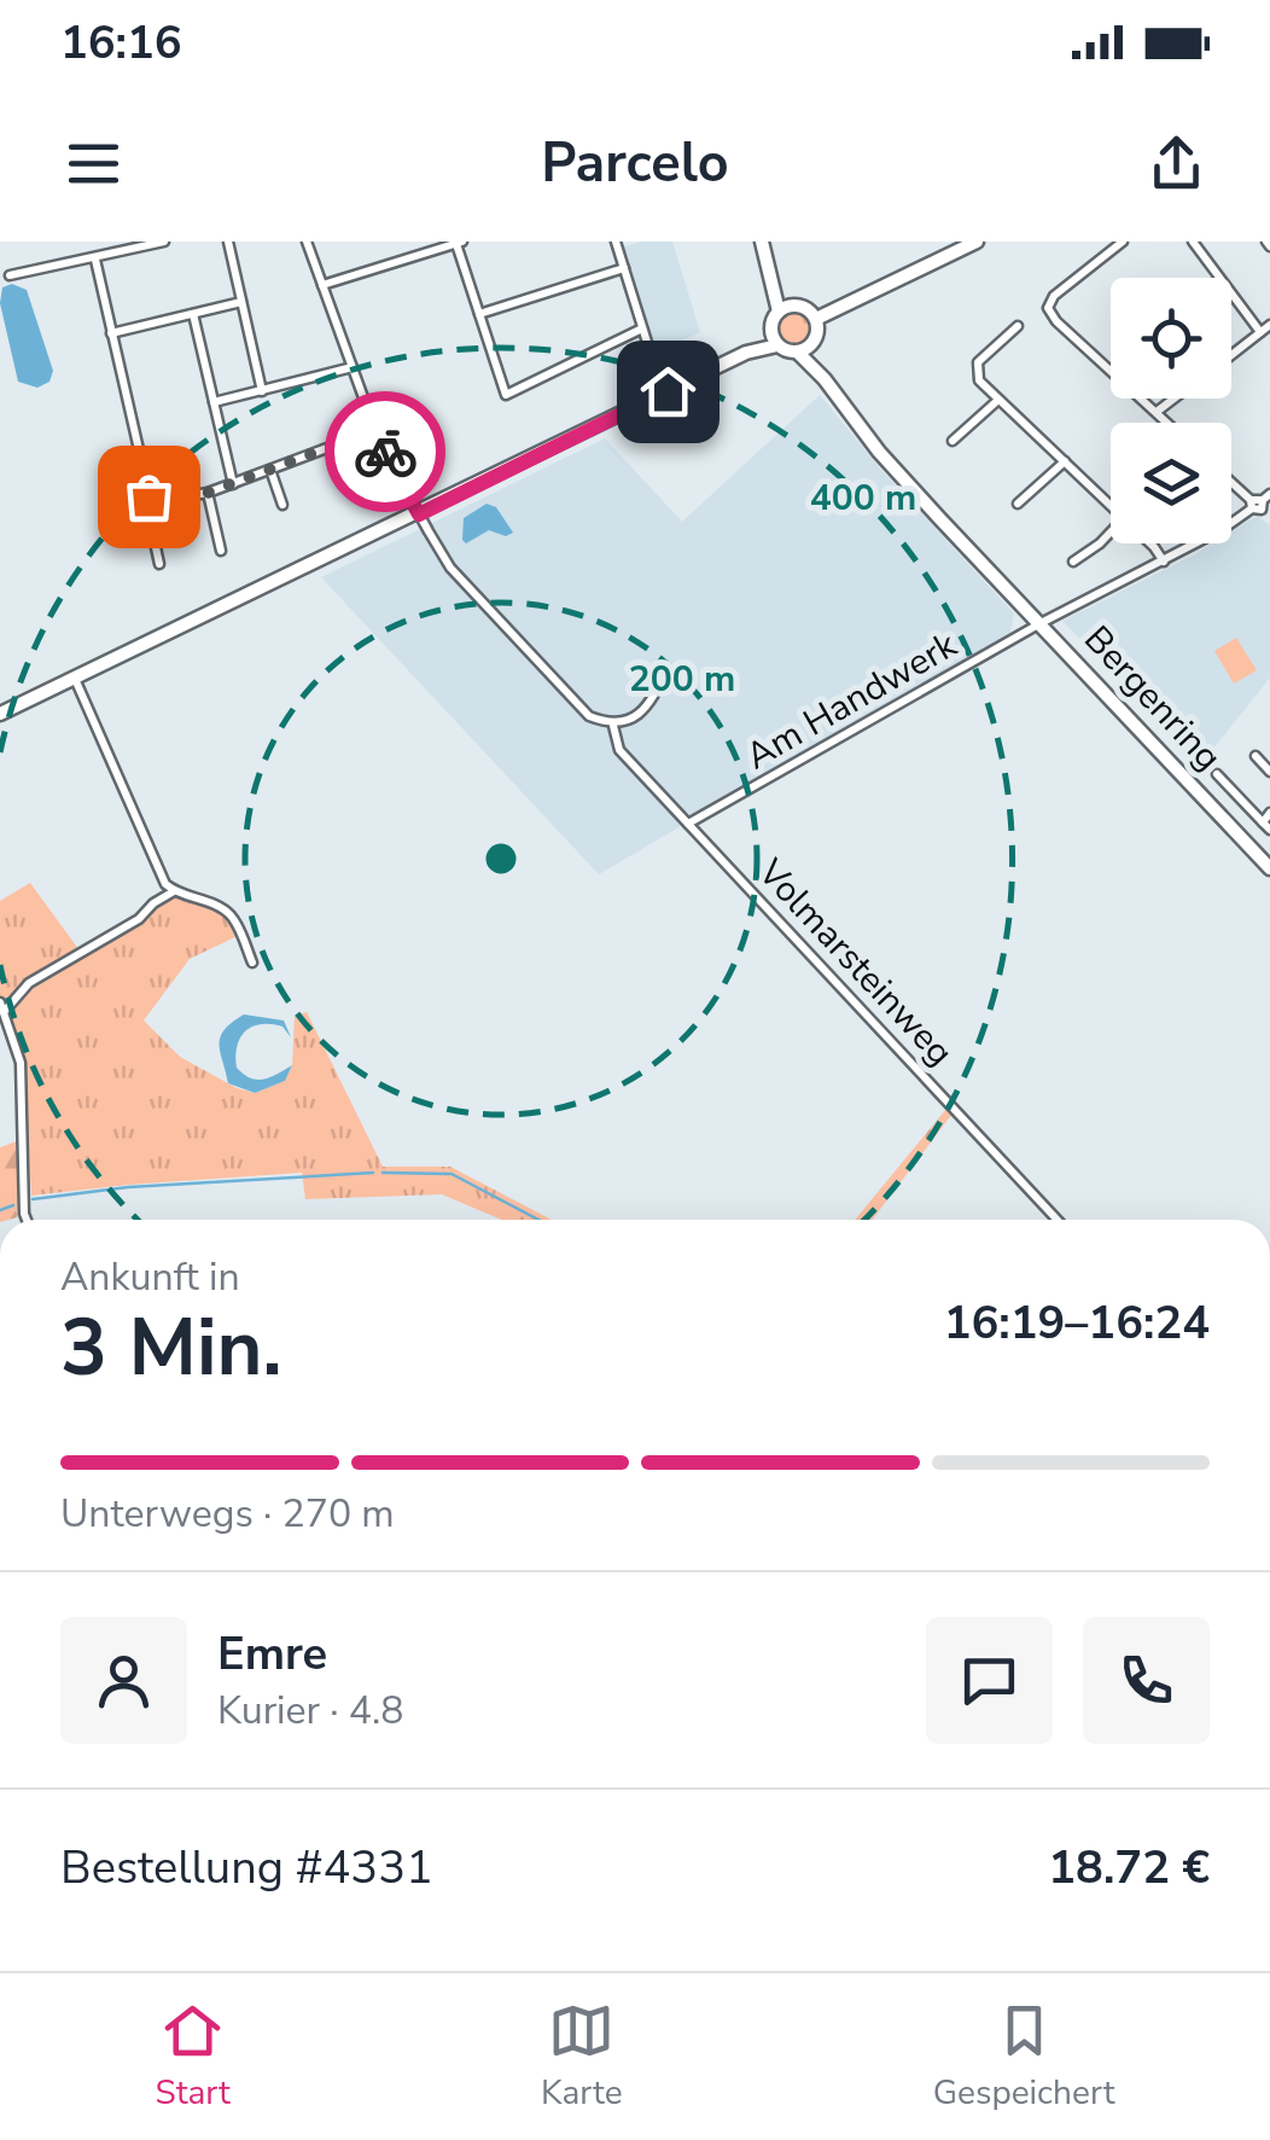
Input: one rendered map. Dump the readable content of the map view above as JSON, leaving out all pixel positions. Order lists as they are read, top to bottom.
{
  "streets": {
    "street": ["Bergenring", "Am Handwerk", "Volmarsteinweg"]
  },
  "crossings": [
    ["Bergenring", "Am Handwerk"],
    ["Am Handwerk", "Volmarsteinweg"]
  ],
  "page": {
    "status": "16:16",
    "header": "Parcelo",
    "heading": ["3 Min.", "Ankunft in", "16:19–16:24"],
    "panel": [
      "Emre",
      "Kurier · 4.8",
      "Bestellung #4331",
      "18.72 €"
    ],
    "bar": "Unterwegs · 270 m",
    "tabs": ["Start", "Karte", "Gespeichert"]
  },
  "rings": ["400 m", "200 m"]
}
